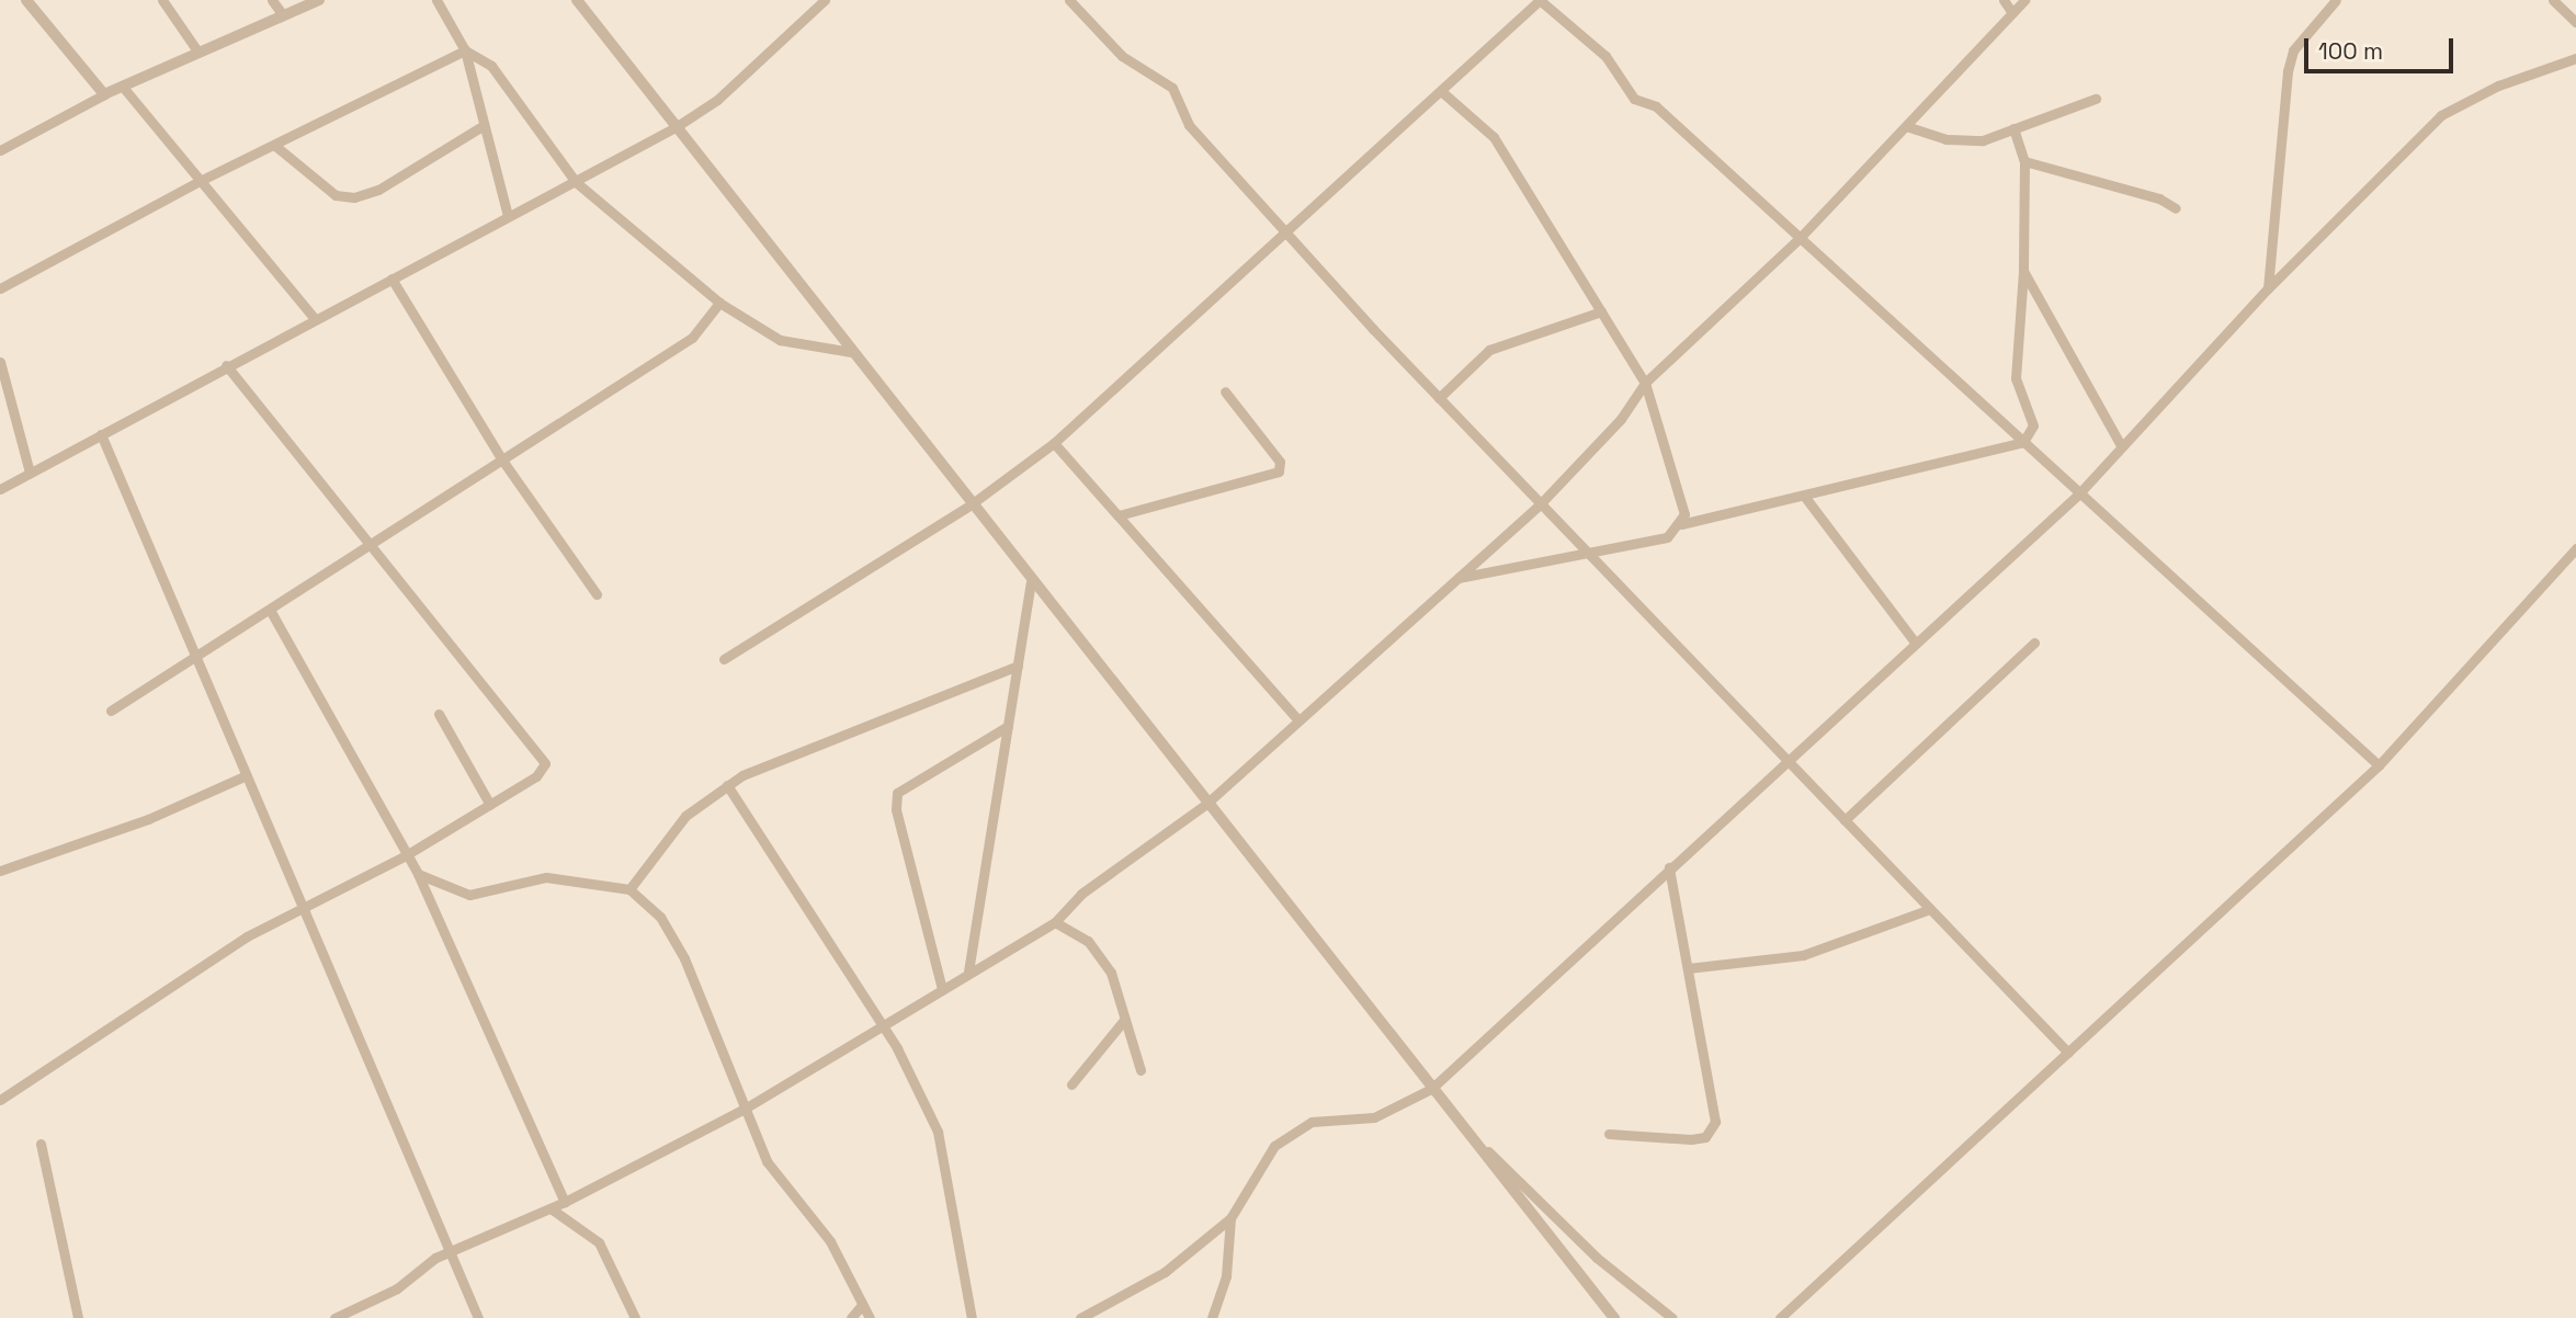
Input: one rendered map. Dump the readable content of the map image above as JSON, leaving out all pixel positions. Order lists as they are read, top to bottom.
{
  "scale_bar": "100 m"
}
